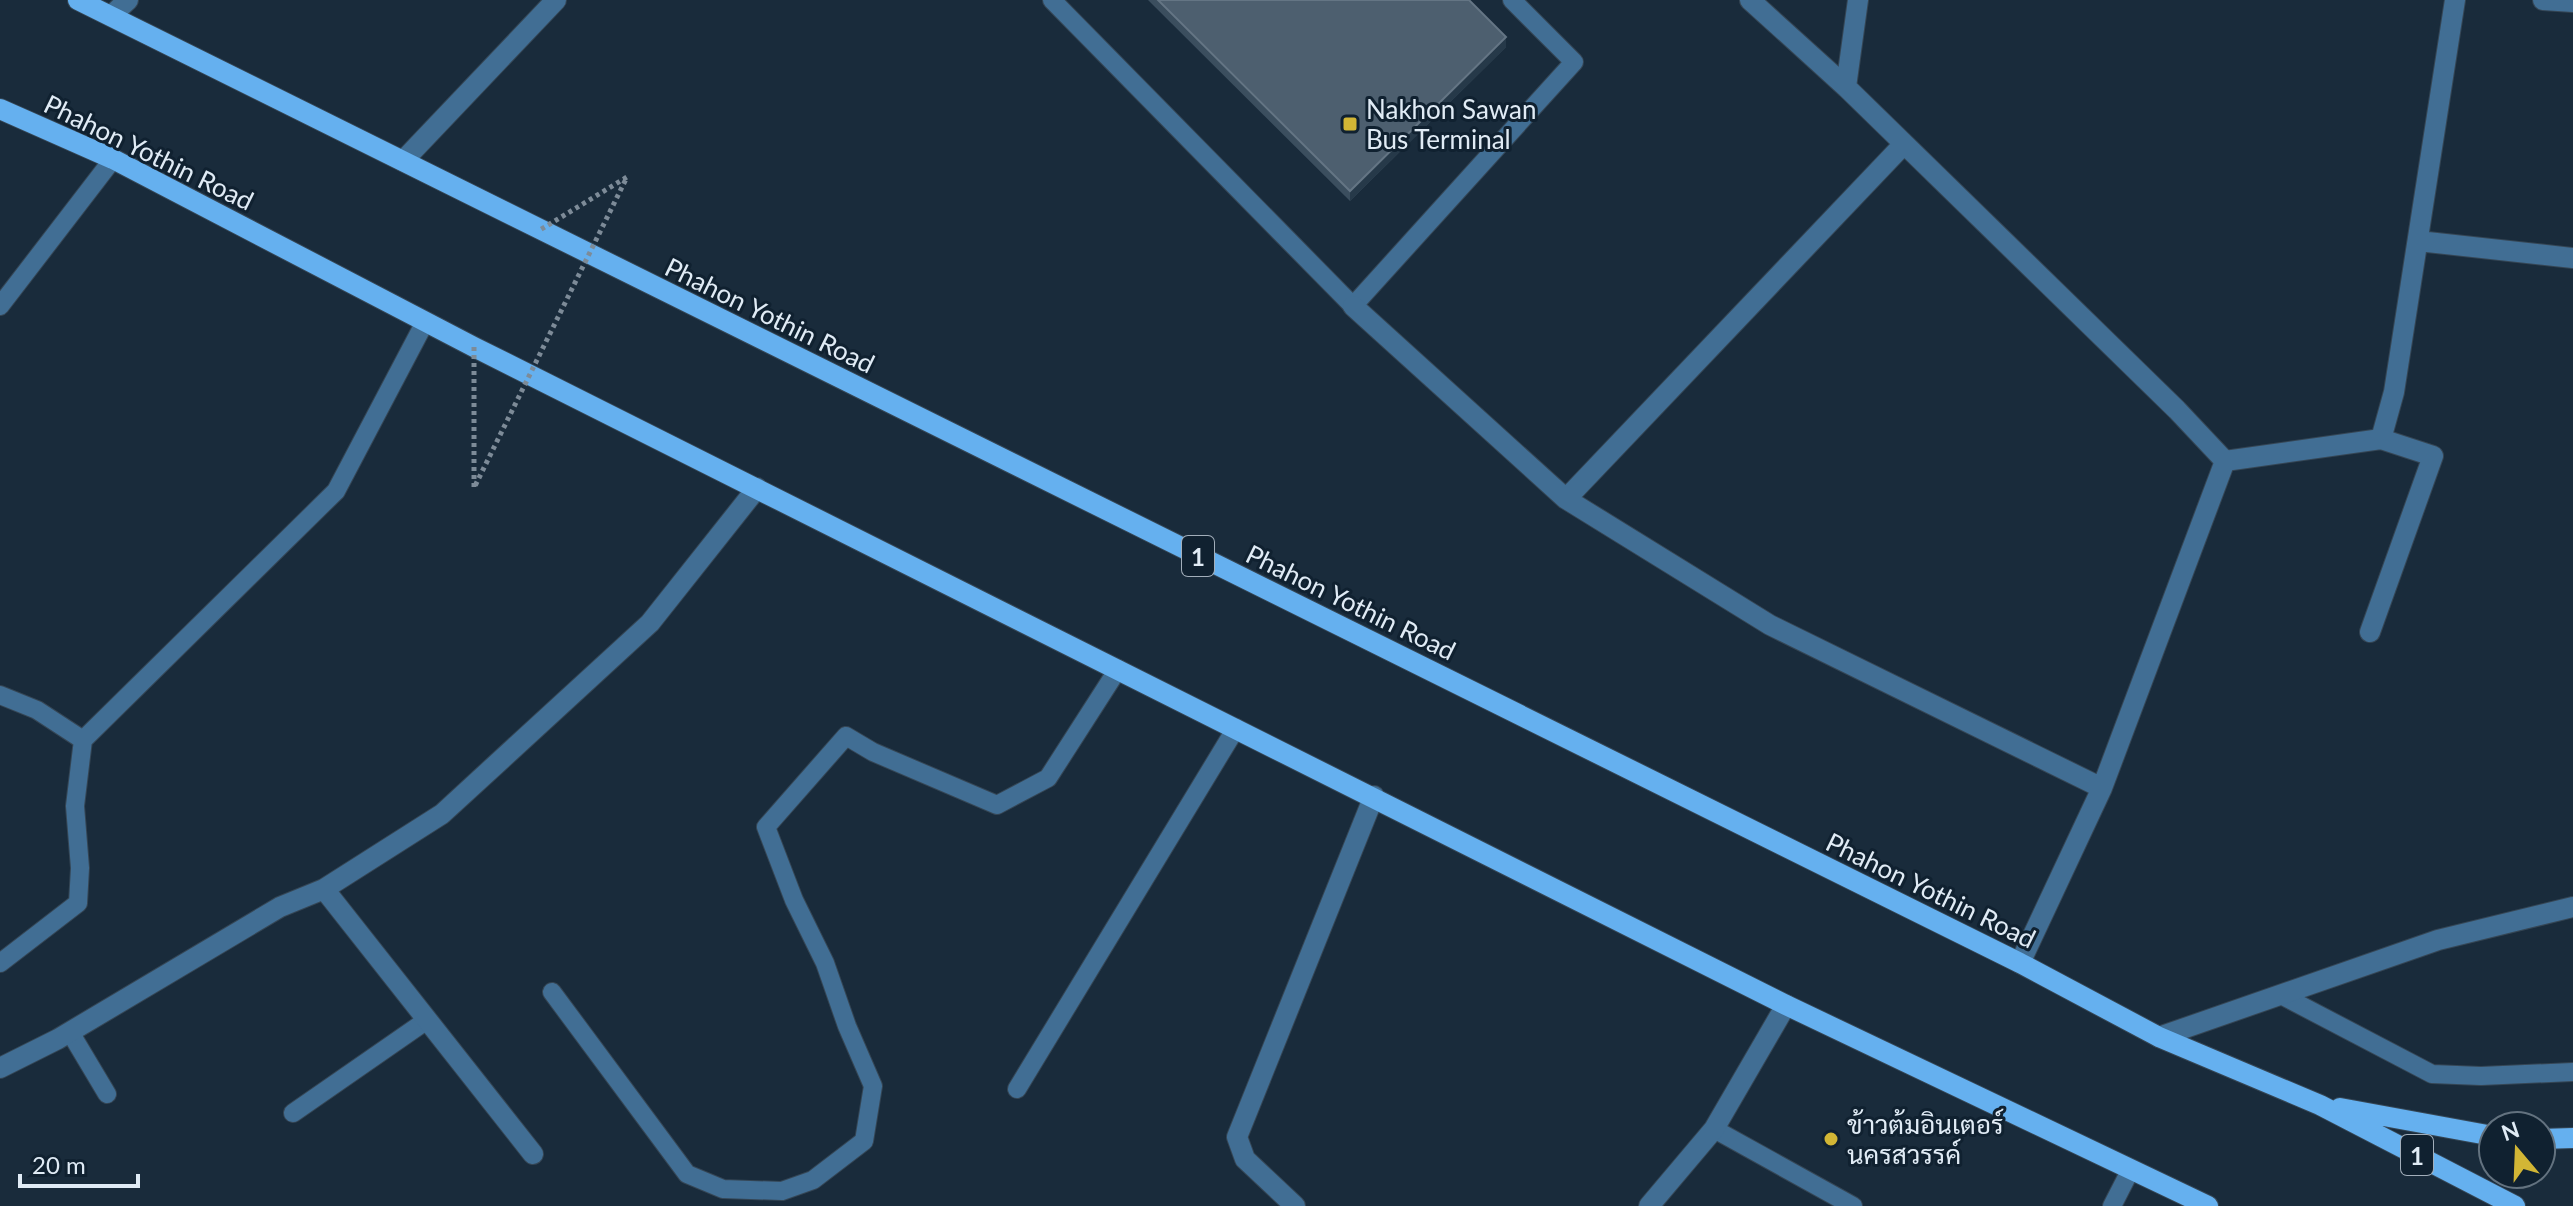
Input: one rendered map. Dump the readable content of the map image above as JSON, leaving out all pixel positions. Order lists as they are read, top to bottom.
{
  "streets": {
    "main road": ["Phahon Yothin Road", "1"]
  },
  "places": {
    "transit": ["Nakhon Sawan Bus Terminal"],
    "other": ["ข้าวต้มอินเตอร์ นครสวรรค์"]
  },
  "scale_bar": "20 m",
  "north": "top"
}
